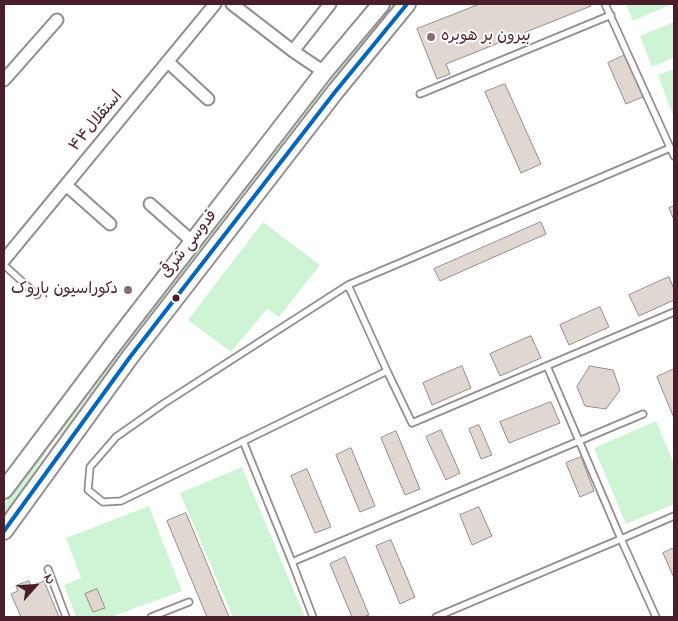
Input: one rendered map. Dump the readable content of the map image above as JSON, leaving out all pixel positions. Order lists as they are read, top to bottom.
{
  "streets": {
    "main road": ["قدوسی شرقی"],
    "street": ["استقلال۴۴"]
  },
  "places": ["بیرون بر هوبره", "دکوراسیون باروک"],
  "north": "top right"
}
